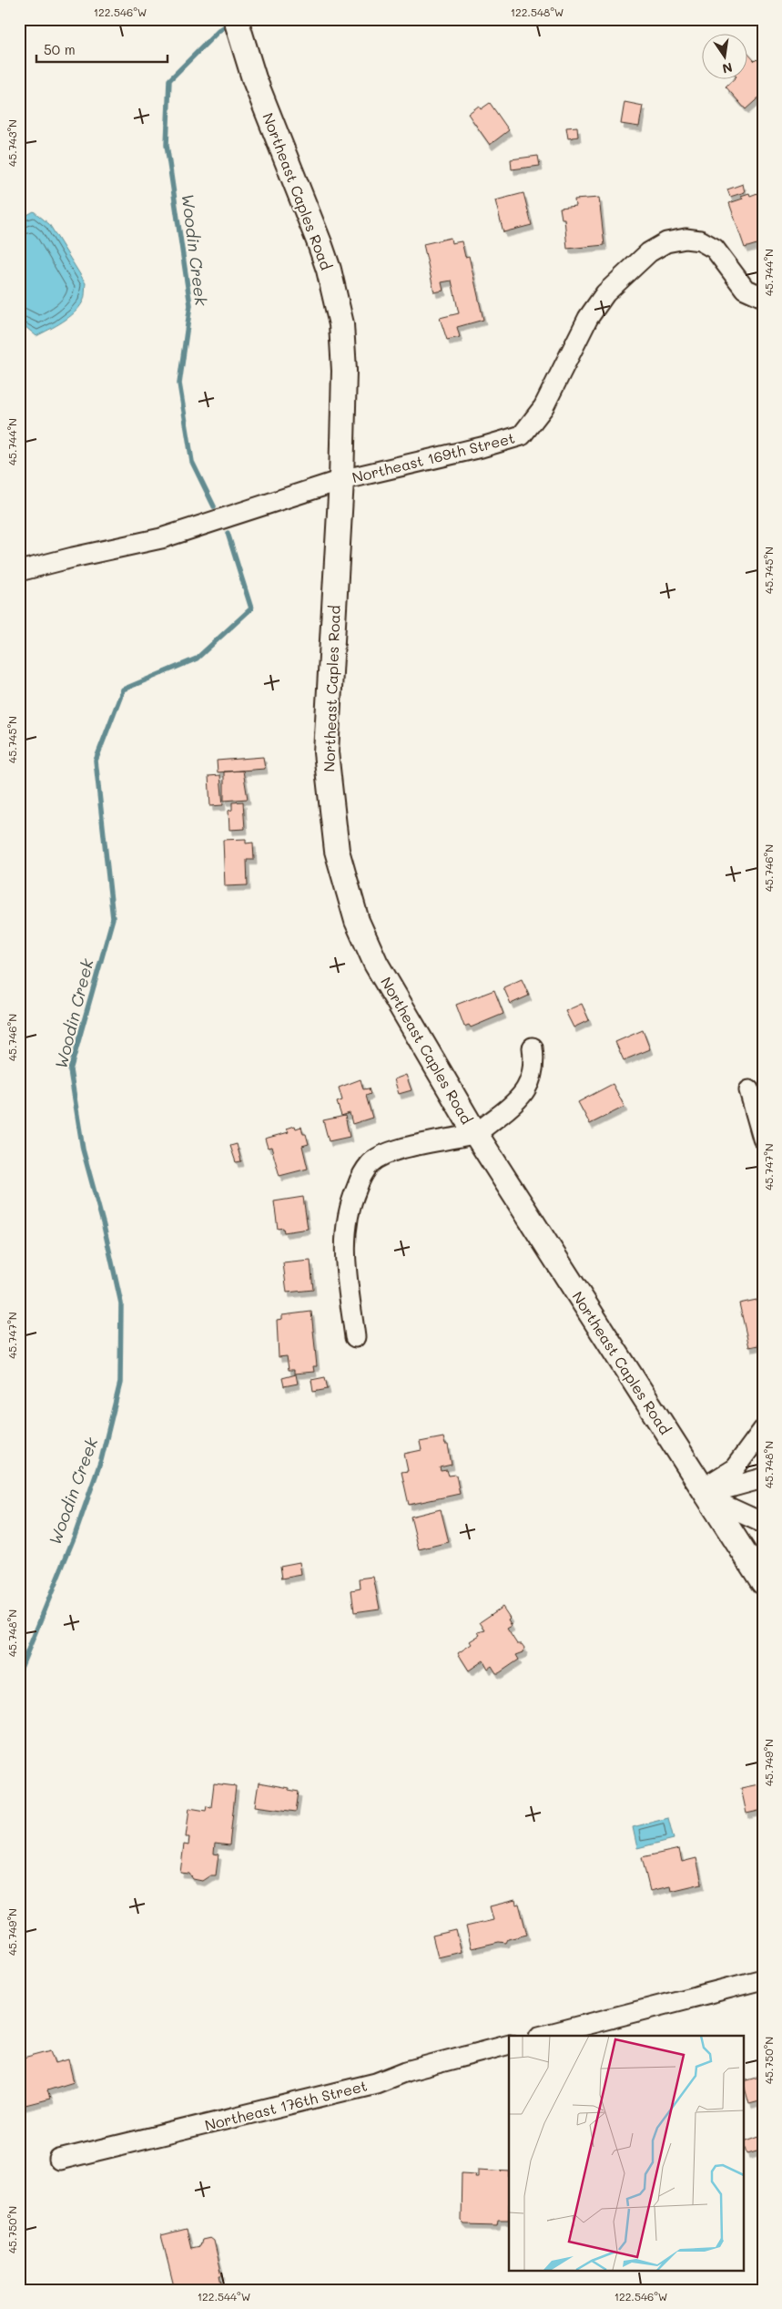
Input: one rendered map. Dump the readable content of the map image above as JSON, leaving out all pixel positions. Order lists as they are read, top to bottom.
{
  "streets": {
    "main road": ["Northeast Caples Road"],
    "street": ["Northeast 169th Street", "Northeast 176th Street"]
  },
  "crossings": [
    ["Northeast Caples Road", "Northeast 169th Street"]
  ],
  "water": ["Woodin Creek"],
  "scale_bar": "50 m",
  "north": "bottom",
  "coordinates": [
    "122.546°W",
    "122.548°W",
    "45.743°N",
    "45.744°N",
    "45.745°N",
    "45.746°N",
    "45.747°N",
    "45.748°N",
    "45.749°N",
    "45.750°N",
    "122.544°W"
  ]
}
